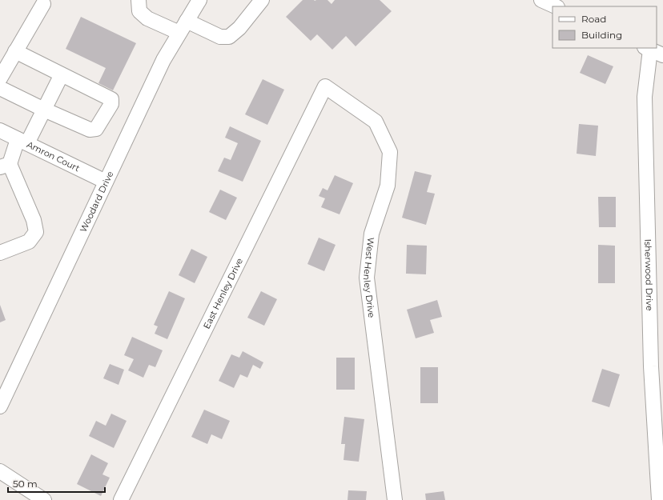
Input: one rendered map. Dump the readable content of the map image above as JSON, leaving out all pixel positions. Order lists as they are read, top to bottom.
{
  "streets": {
    "street": [
      "Amron Court",
      "Woodard Drive",
      "Isherwood Drive",
      "West Henley Drive",
      "East Henley Drive"
    ]
  },
  "crossings": [
    ["Amron Court", "Woodard Drive"],
    ["West Henley Drive", "East Henley Drive"]
  ],
  "legend": ["Road", "Building"],
  "scale_bar": "50 m"
}
